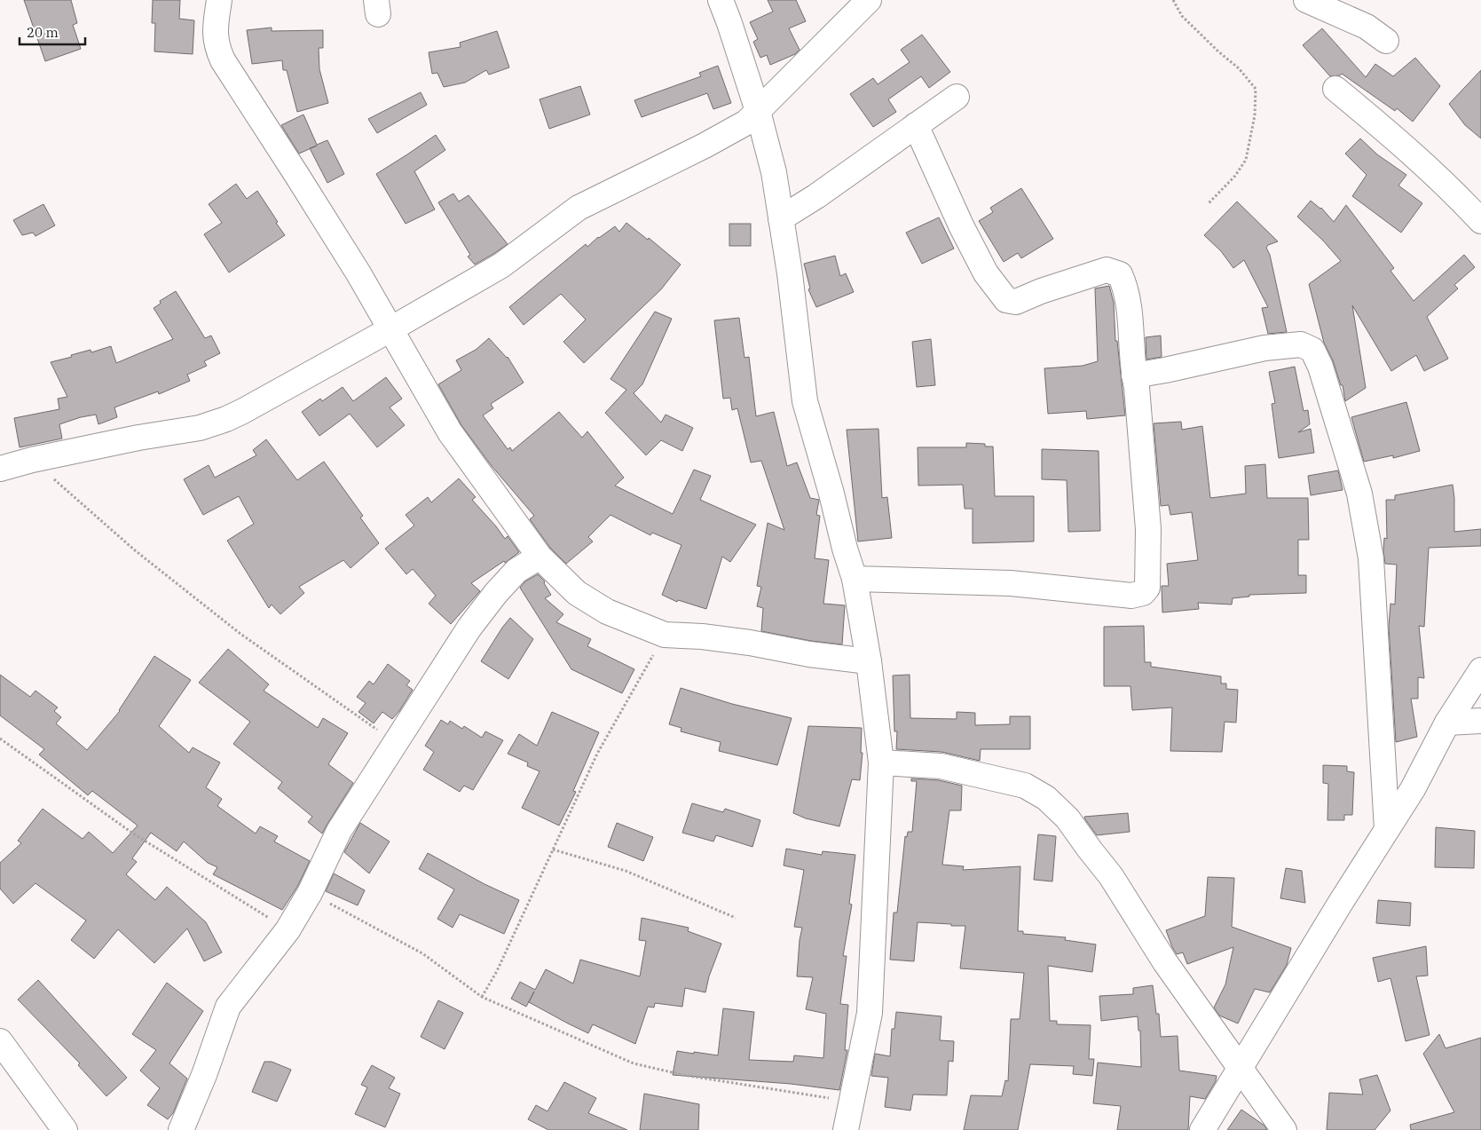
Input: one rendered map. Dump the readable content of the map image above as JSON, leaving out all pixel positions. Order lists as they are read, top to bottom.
{
  "scale_bar": "20 m"
}
